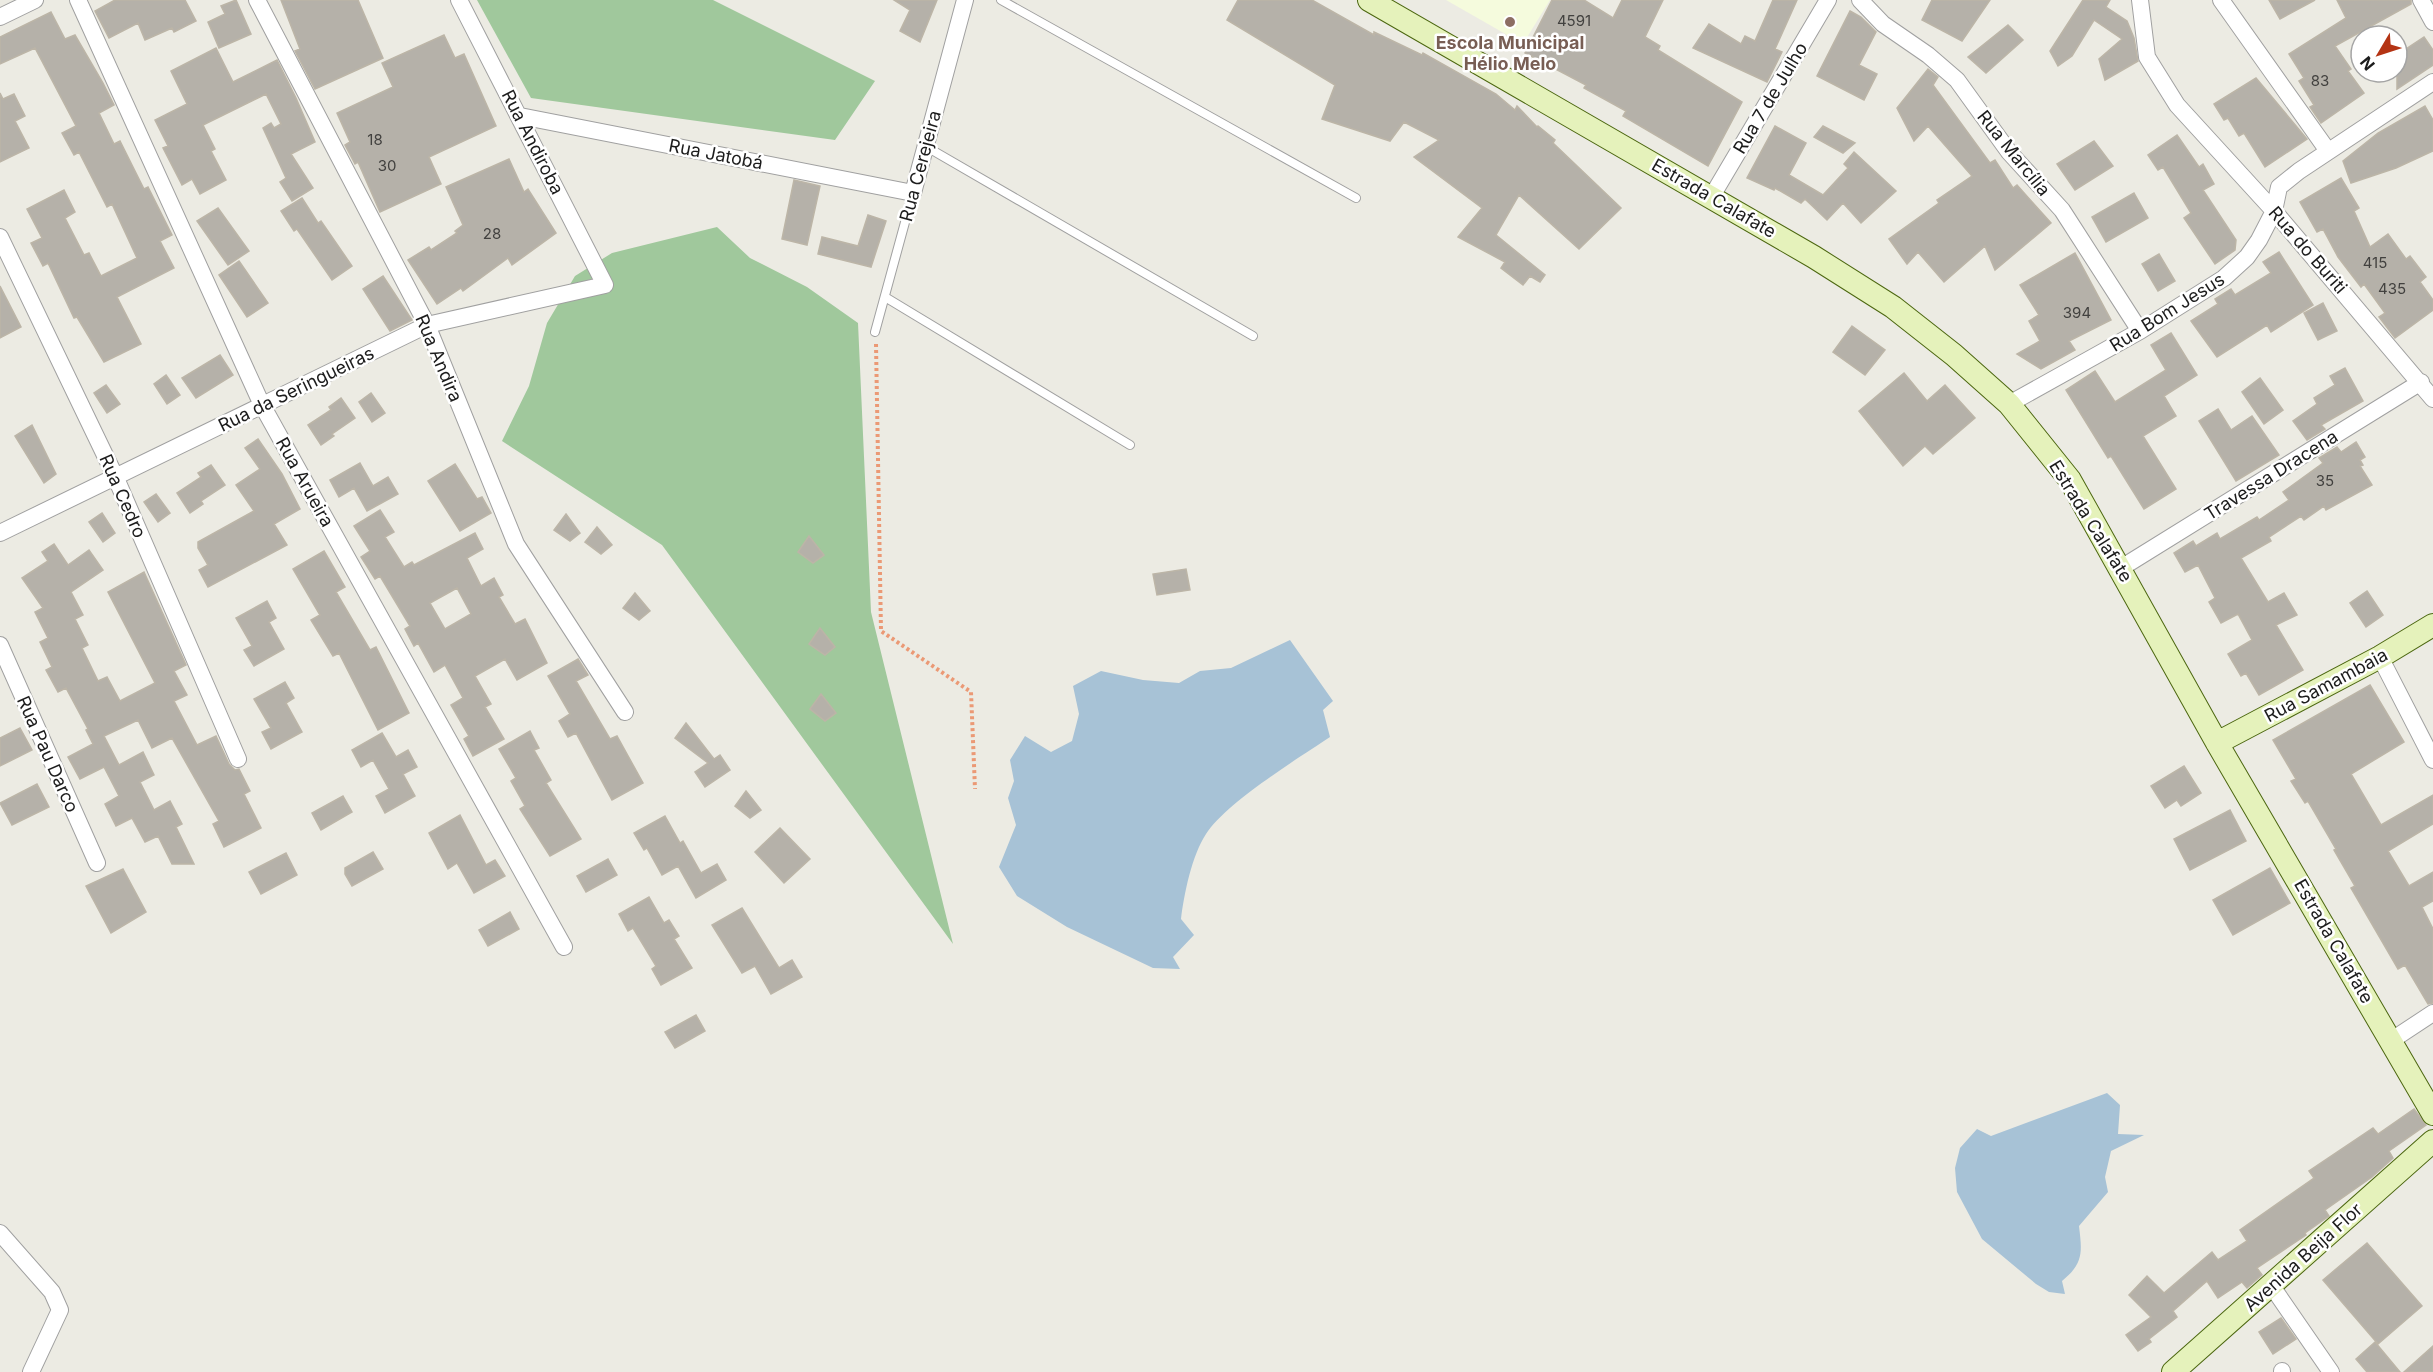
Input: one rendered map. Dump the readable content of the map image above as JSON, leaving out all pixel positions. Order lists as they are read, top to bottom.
{
  "streets": {
    "street": [
      "Rua 7 de Julho",
      "Rua Andiroba",
      "Rua Marcília",
      "Rua Jatobá",
      "Rua Cerejeira",
      "Estrada Calafate",
      "Rua do Buriti",
      "Rua Bom Jesus",
      "Rua Andira",
      "Rua da Seringueiras",
      "Travessa Dracena",
      "Rua Arueira",
      "Rua Cedro",
      "Rua Samambaia",
      "Rua Pau Darco",
      "Avenida Beija Flor"
    ]
  },
  "crossings": [
    ["Rua 7 de Julho", "Estrada Calafate"],
    ["Rua Andiroba", "Rua Jatobá"],
    ["Rua Andiroba", "Rua da Seringueiras"],
    ["Rua Marcília", "Rua Bom Jesus"],
    ["Rua Jatobá", "Rua Cerejeira"],
    ["Estrada Calafate", "Rua Bom Jesus"],
    ["Estrada Calafate", "Travessa Dracena"],
    ["Estrada Calafate", "Rua Samambaia"],
    ["Rua do Buriti", "Rua Bom Jesus"],
    ["Rua do Buriti", "Travessa Dracena"],
    ["Rua Andira", "Rua da Seringueiras"],
    ["Rua da Seringueiras", "Rua Arueira"],
    ["Rua da Seringueiras", "Rua Cedro"]
  ],
  "places": ["Escola Municipal Hélio Melo"],
  "house_numbers": [
    "4591",
    "83",
    "18",
    "30",
    "28",
    "415",
    "435",
    "394",
    "35"
  ],
  "north": "bottom left"
}
